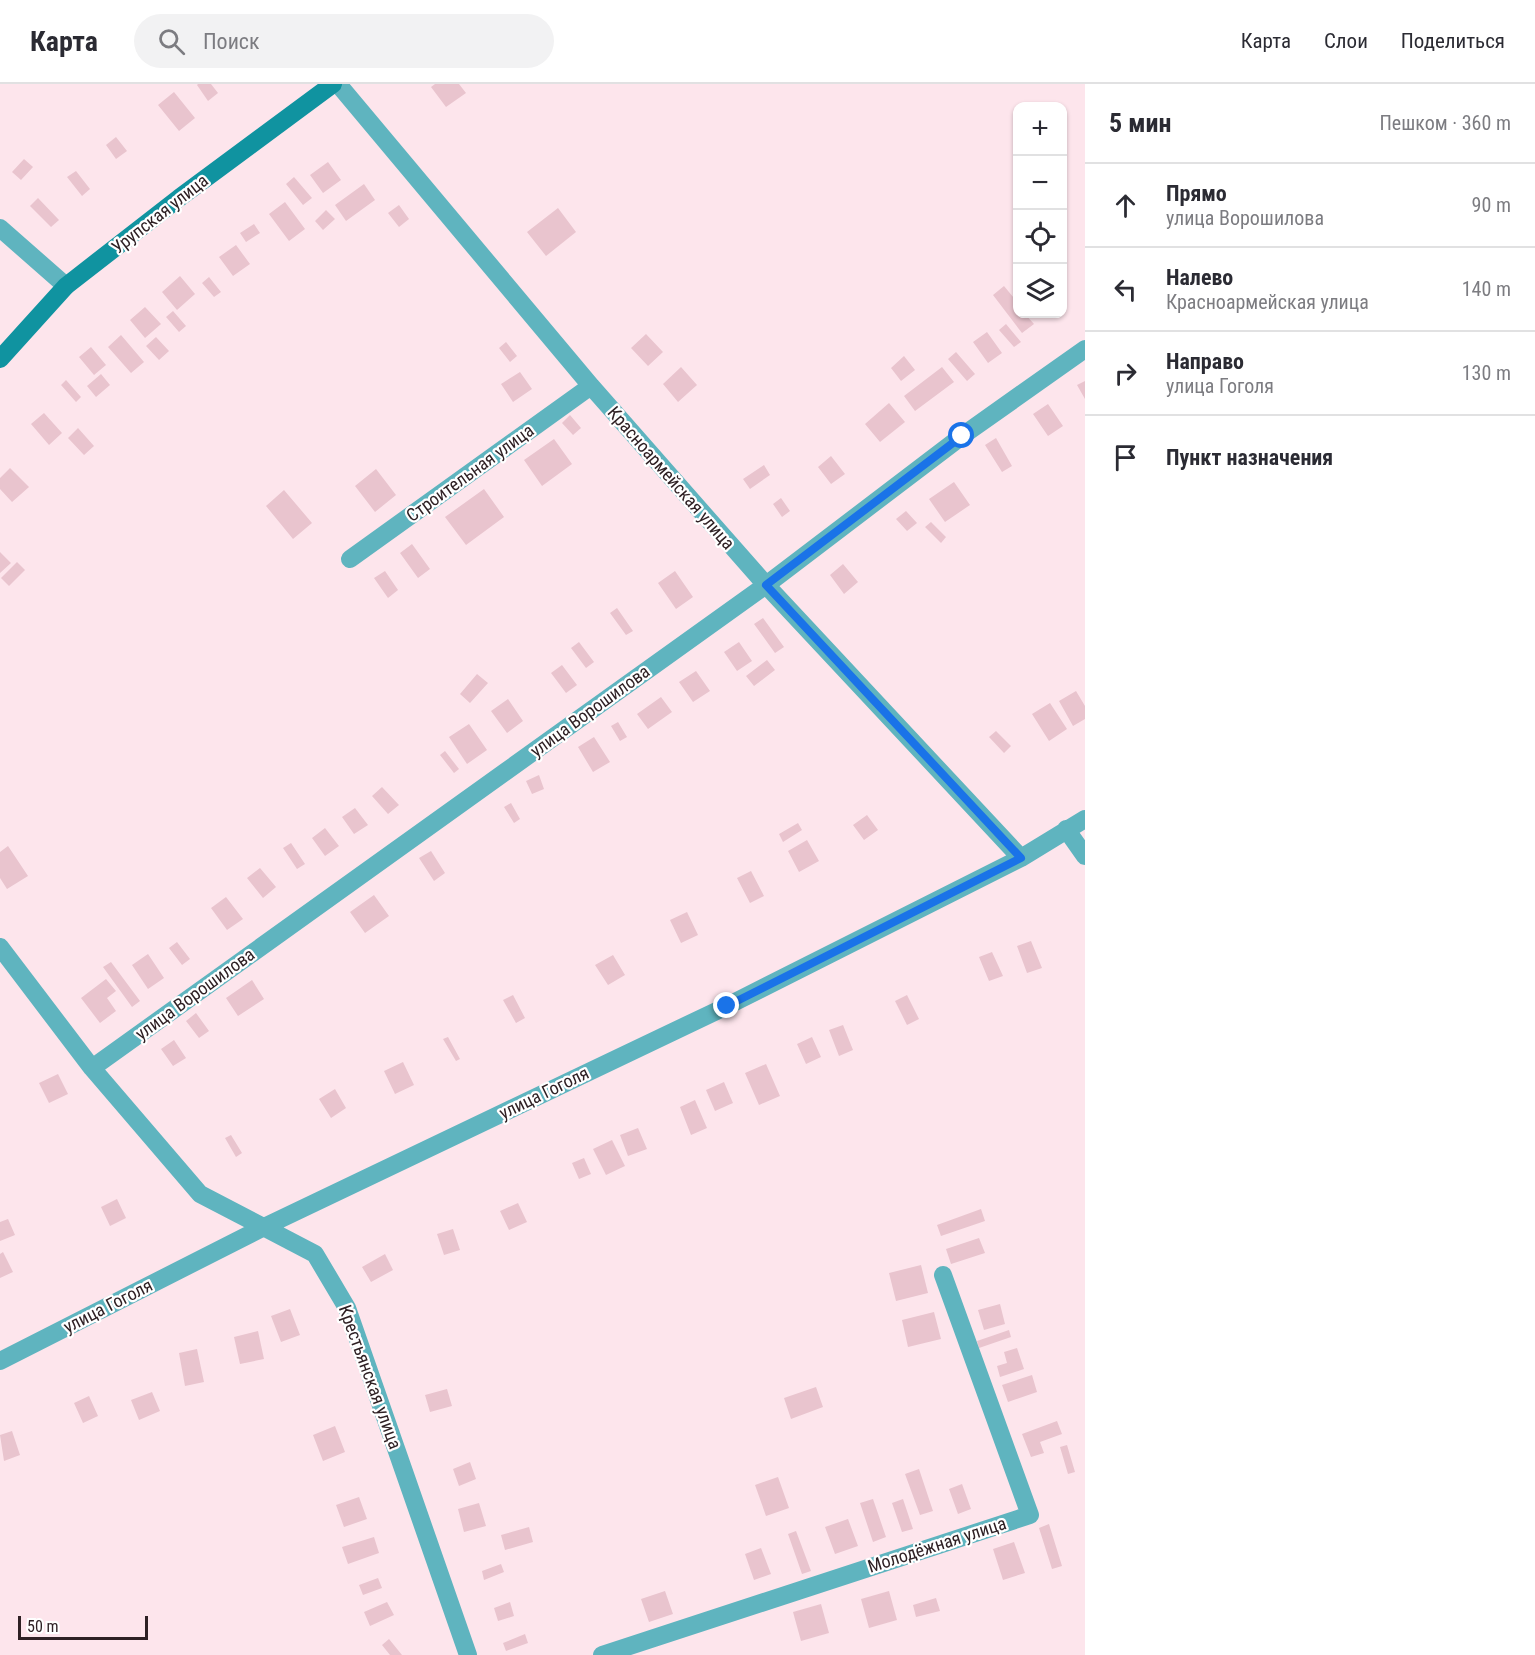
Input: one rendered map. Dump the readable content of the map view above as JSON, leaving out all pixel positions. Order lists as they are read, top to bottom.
{
  "streets": {
    "street": [
      "Урупская улица",
      "Строительная улица",
      "Красноармейская улица",
      "улица Ворошилова",
      "улица Гоголя",
      "Крестьянская улица",
      "Молодёжная улица"
    ]
  },
  "crossings": [
    ["Строительная улица", "Красноармейская улица"],
    ["Красноармейская улица", "улица Ворошилова"],
    ["Красноармейская улица", "улица Гоголя"],
    ["улица Ворошилова", "Крестьянская улица"],
    ["улица Гоголя", "Крестьянская улица"]
  ],
  "scale_bar": "50 m",
  "page": {
    "header": "Карта",
    "search": "Поиск",
    "nav": ["Карта", "Слои", "Поделиться"],
    "heading": ["5 мин", "Пешком · 360 m"],
    "map_buttons": ["+", "−"],
    "list": [
      ["Прямо", "улица Ворошилова", "90 m"],
      ["Налево", "Красноармейская улица", "140 m"],
      ["Направо", "улица Гоголя", "130 m"],
      "Пункт назначения"
    ],
    "scale": "50 m"
  }
}
